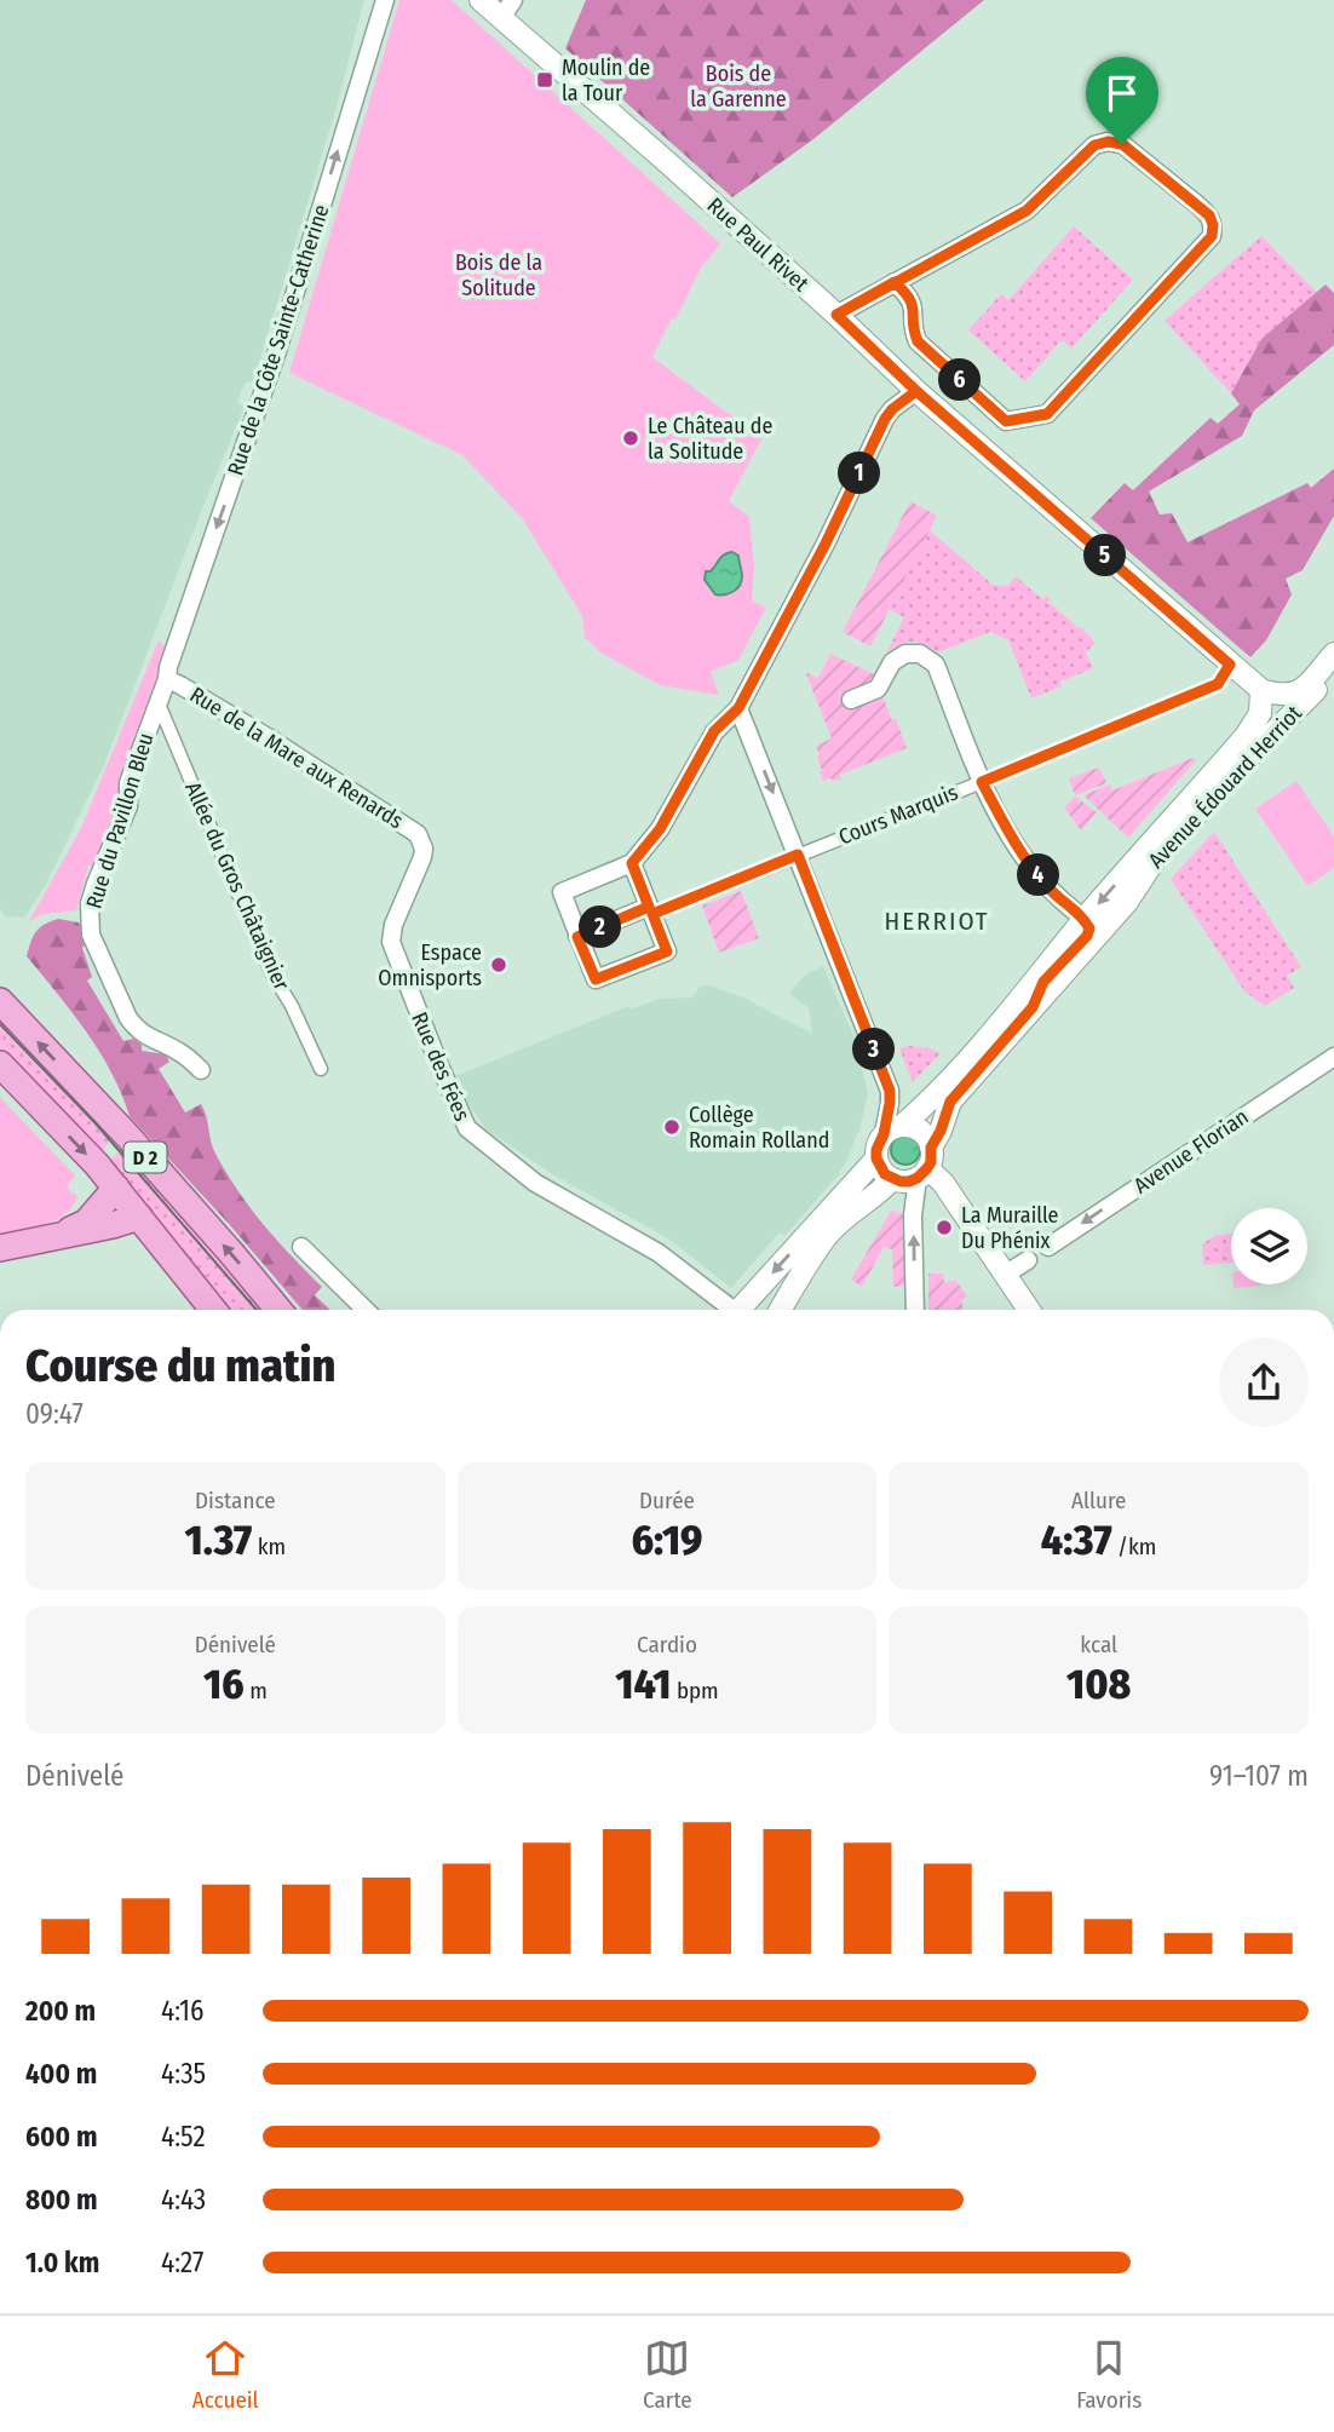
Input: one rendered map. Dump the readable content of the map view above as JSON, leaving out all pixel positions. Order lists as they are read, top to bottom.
{
  "streets": {
    "main road": ["D 2"],
    "street": [
      "Rue Paul Rivet",
      "Rue de la Côte Sainte-Catherine",
      "Rue de la Mare aux Renards",
      "Avenue Édouard Herriot",
      "Cours Marquis",
      "Rue du Pavillon Bleu",
      "Allée du Gros Châtaignier",
      "Rue des Fées",
      "Avenue Florian"
    ]
  },
  "crossings": [
    ["Rue Paul Rivet", "Avenue Édouard Herriot"],
    ["Rue Paul Rivet", "Cours Marquis"],
    ["Rue de la Côte Sainte-Catherine", "Rue de la Mare aux Renards"],
    ["Rue de la Côte Sainte-Catherine", "Rue du Pavillon Bleu"],
    ["Rue de la Mare aux Renards", "Rue du Pavillon Bleu"],
    ["Rue de la Mare aux Renards", "Rue des Fées"],
    ["Rue du Pavillon Bleu", "Allée du Gros Châtaignier"]
  ],
  "one_way": ["Avenue Florian"],
  "districts": ["HERRIOT"],
  "parks": ["Bois de la Garenne", "Bois de la Solitude"],
  "places": {
    "transit": ["Moulin de la Tour"],
    "other": [
      "Le Château de la Solitude",
      "Espace Omnisports",
      "Collège Romain Rolland",
      "La Muraille Du Phénix"
    ]
  },
  "page": {
    "pins": [
      "6",
      "1",
      "5",
      "4",
      "2",
      "3"
    ],
    "heading": ["Course du matin", "09:47"],
    "stats": [
      ["Distance", "1.37 km"],
      ["Durée", "6:19"],
      ["Allure", "4:37 /km"],
      ["Dénivelé", "16 m"],
      ["Cardio", "141 bpm"],
      ["kcal", "108"]
    ],
    "chart": ["Dénivelé", "91–107 m"],
    "list": [
      {
        "name": "200 m",
        "note": "4:16"
      },
      {
        "name": "400 m",
        "note": "4:35"
      },
      {
        "name": "600 m",
        "note": "4:52"
      },
      {
        "name": "800 m",
        "note": "4:43"
      },
      {
        "name": "1.0 km",
        "note": "4:27"
      }
    ],
    "tabs": ["Accueil", "Carte", "Favoris"]
  }
}
